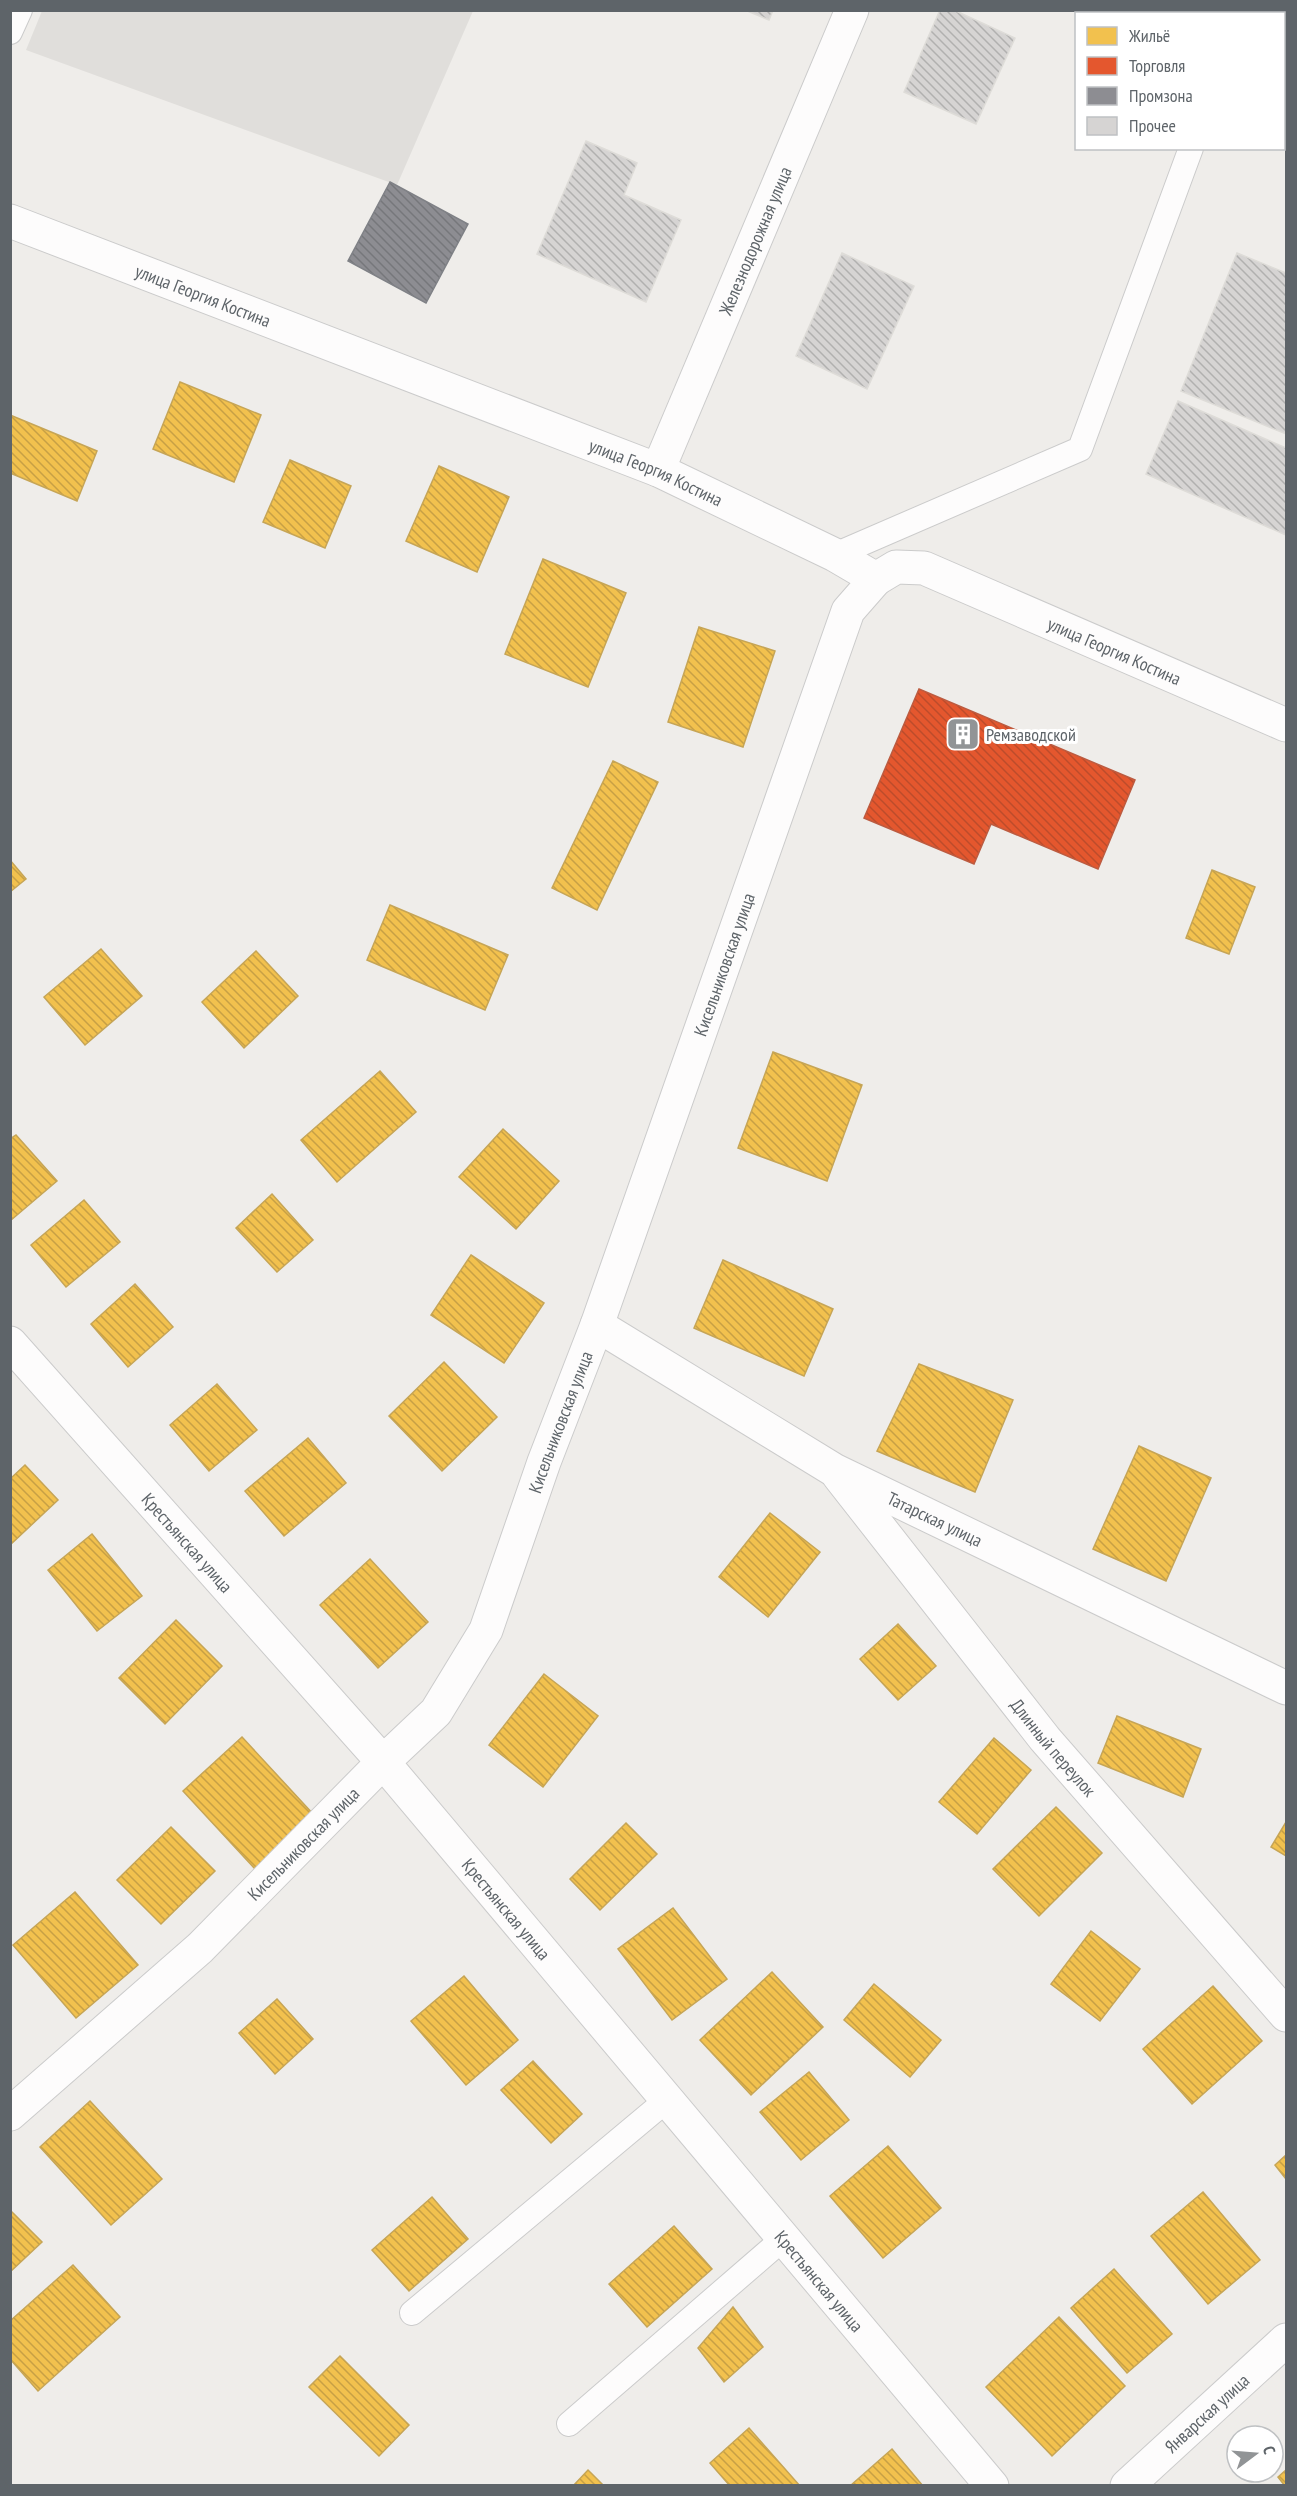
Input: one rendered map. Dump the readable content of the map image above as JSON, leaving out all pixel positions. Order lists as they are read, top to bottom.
{
  "streets": {
    "street": [
      "Железнодорожная улица",
      "улица Георгия Костина",
      "Кисельниковская улица",
      "Татарская улица",
      "Крестьянская улица",
      "Длинный переулок",
      "Январская улица"
    ]
  },
  "crossings": [
    ["Железнодорожная улица", "улица Георгия Костина"],
    ["улица Георгия Костина", "Кисельниковская улица"],
    ["Кисельниковская улица", "Татарская улица"],
    ["Кисельниковская улица", "Крестьянская улица"],
    ["Татарская улица", "Длинный переулок"]
  ],
  "places": {
    "building": ["Ремзаводской"]
  },
  "legend": [
    "Жильё",
    "Торговля",
    "Промзона",
    "Прочее"
  ],
  "north": "right"
}
